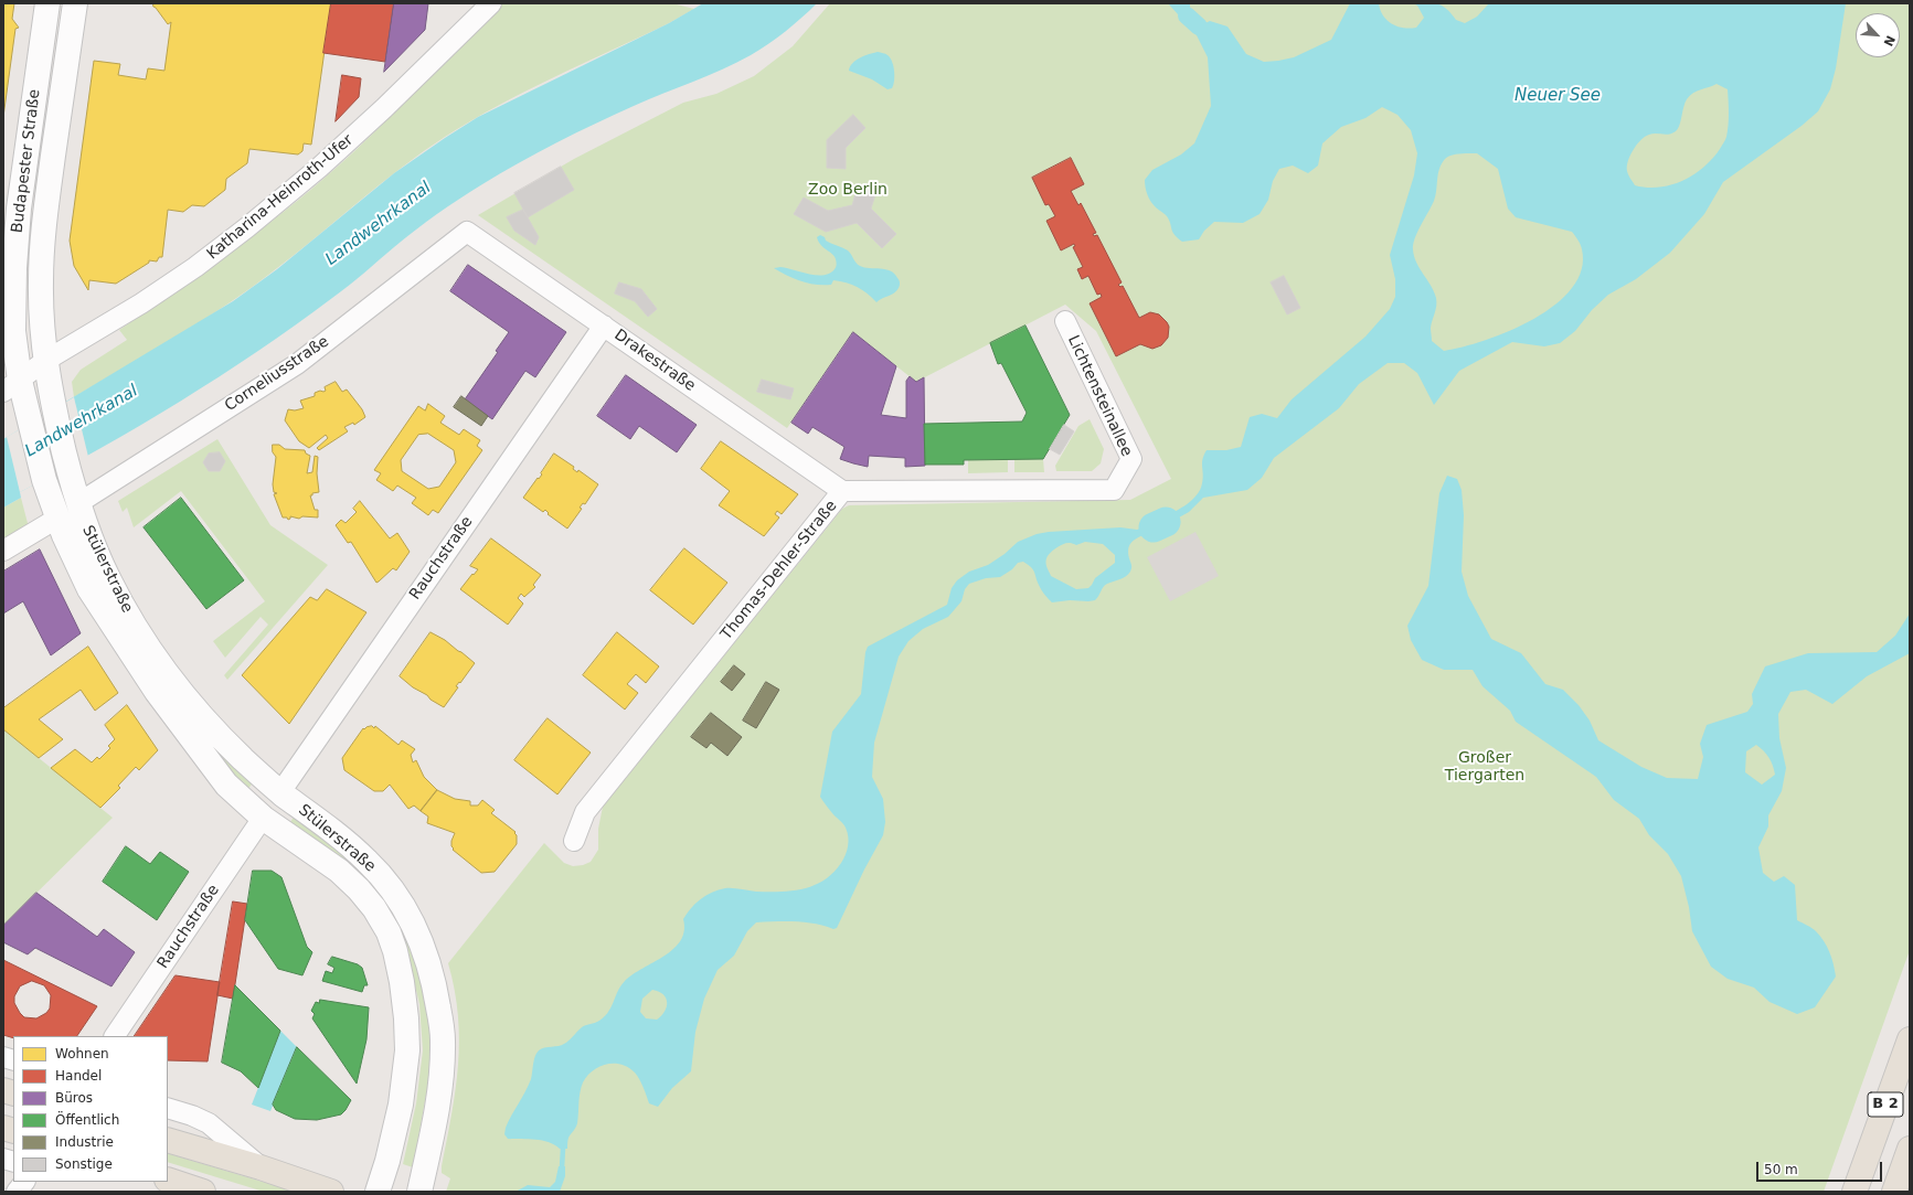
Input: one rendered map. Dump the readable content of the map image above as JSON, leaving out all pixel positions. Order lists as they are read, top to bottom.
{
  "streets": {
    "main road": ["Budapester Straße", "Stülerstraße", "B 2"],
    "street": [
      "Katharina-Heinroth-Ufer",
      "Drakestraße",
      "Corneliusstraße",
      "Lichtensteinallee",
      "Rauchstraße",
      "Thomas-Dehler-Straße"
    ]
  },
  "crossings": [
    ["Budapester Straße", "Katharina-Heinroth-Ufer"],
    ["Budapester Straße", "Stülerstraße"],
    ["Drakestraße", "Corneliusstraße"],
    ["Drakestraße", "Rauchstraße"],
    ["Drakestraße", "Thomas-Dehler-Straße"],
    ["Corneliusstraße", "Stülerstraße"],
    ["Lichtensteinallee", "Thomas-Dehler-Straße"],
    ["Rauchstraße", "Stülerstraße"]
  ],
  "water": ["Neuer See", "Landwehrkanal"],
  "parks": ["Zoo Berlin", "Großer Tiergarten"],
  "legend": [
    "Wohnen",
    "Handel",
    "Büros",
    "Öffentlich",
    "Industrie",
    "Sonstige"
  ],
  "scale_bar": "50 m",
  "north": "bottom right"
}
